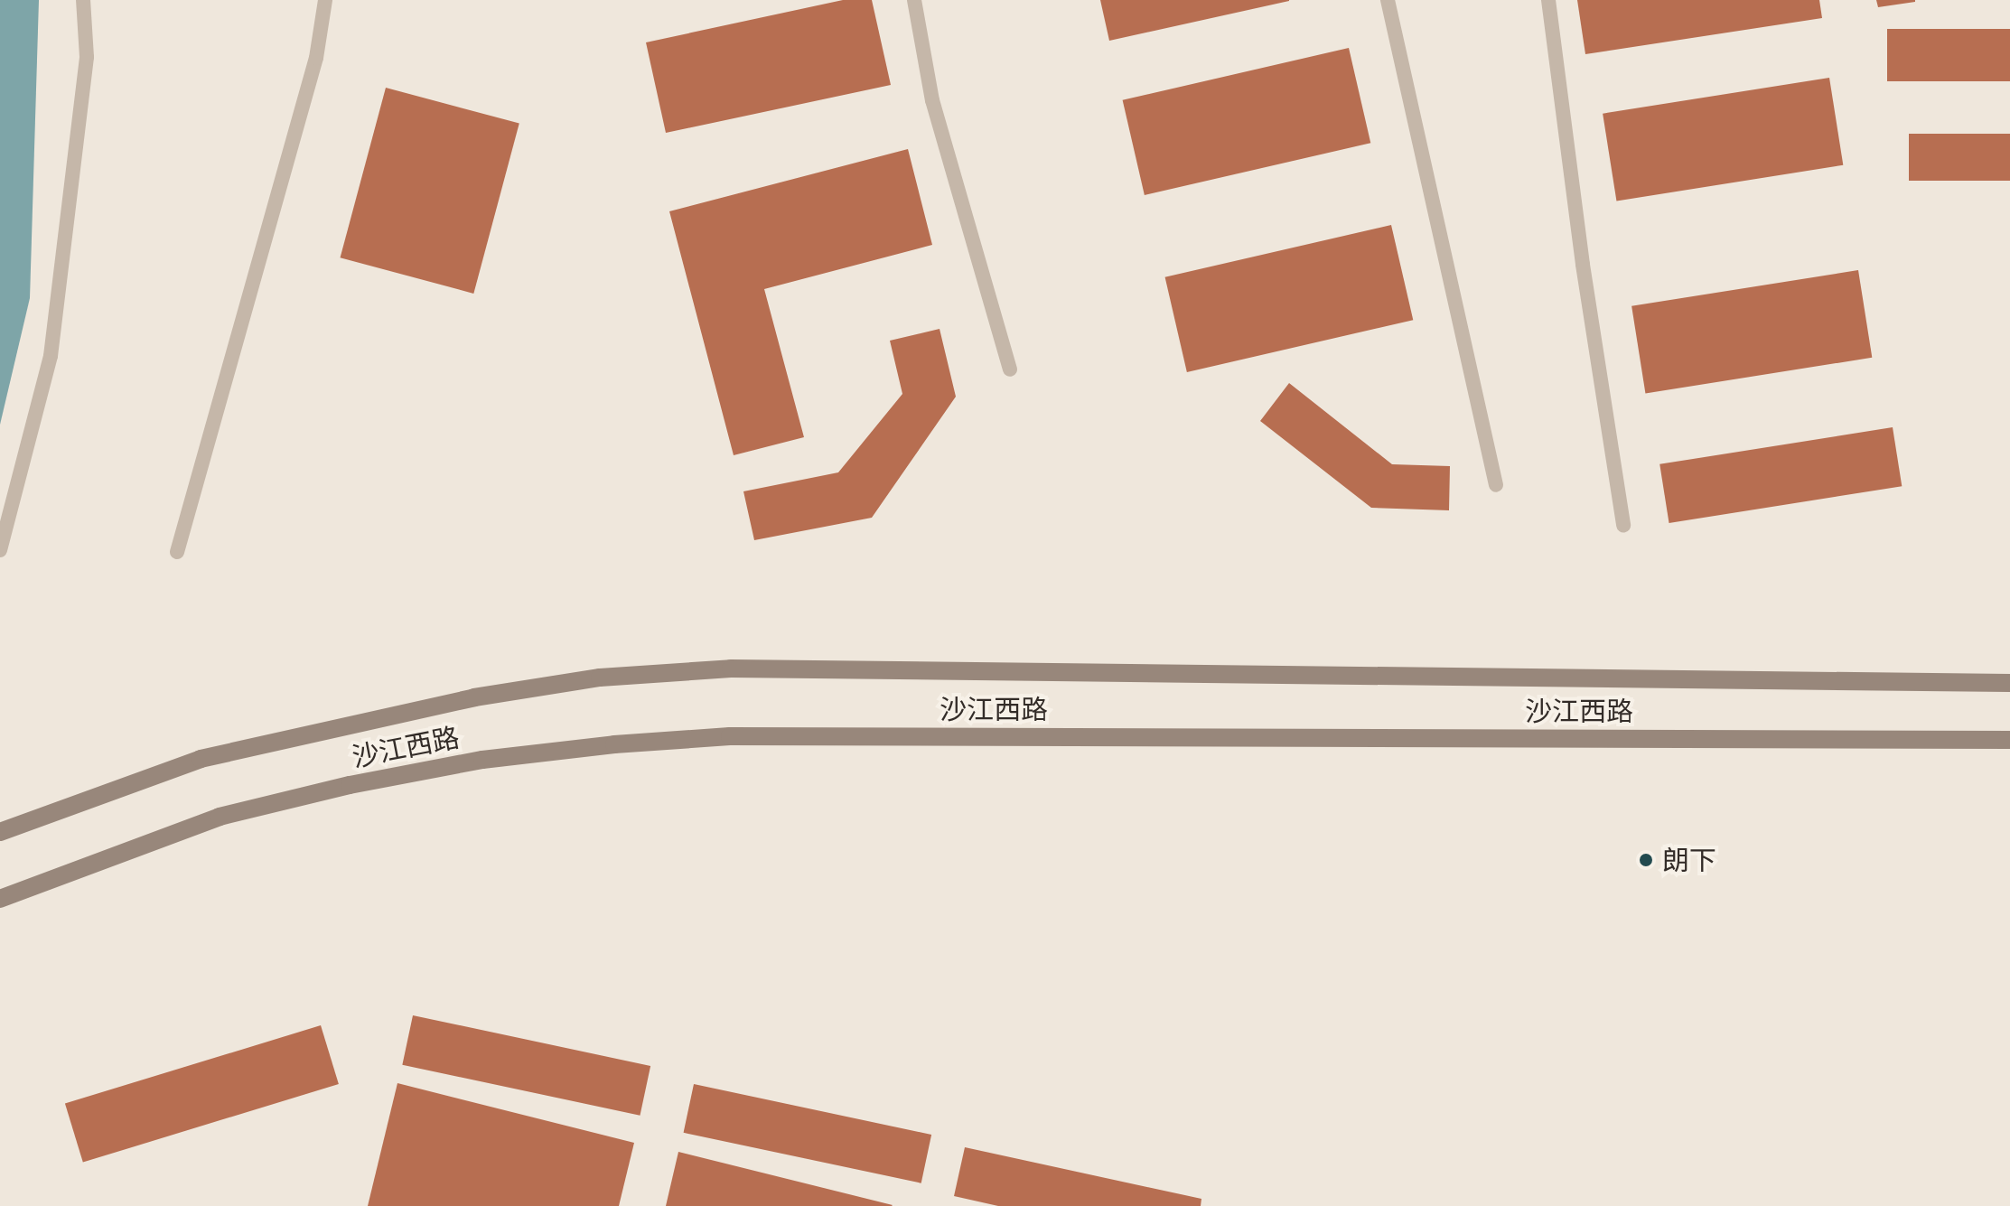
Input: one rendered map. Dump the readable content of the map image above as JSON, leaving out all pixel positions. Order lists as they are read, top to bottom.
{
  "streets": {
    "street": ["沙江西路"]
  },
  "places": ["朗下"]
}
